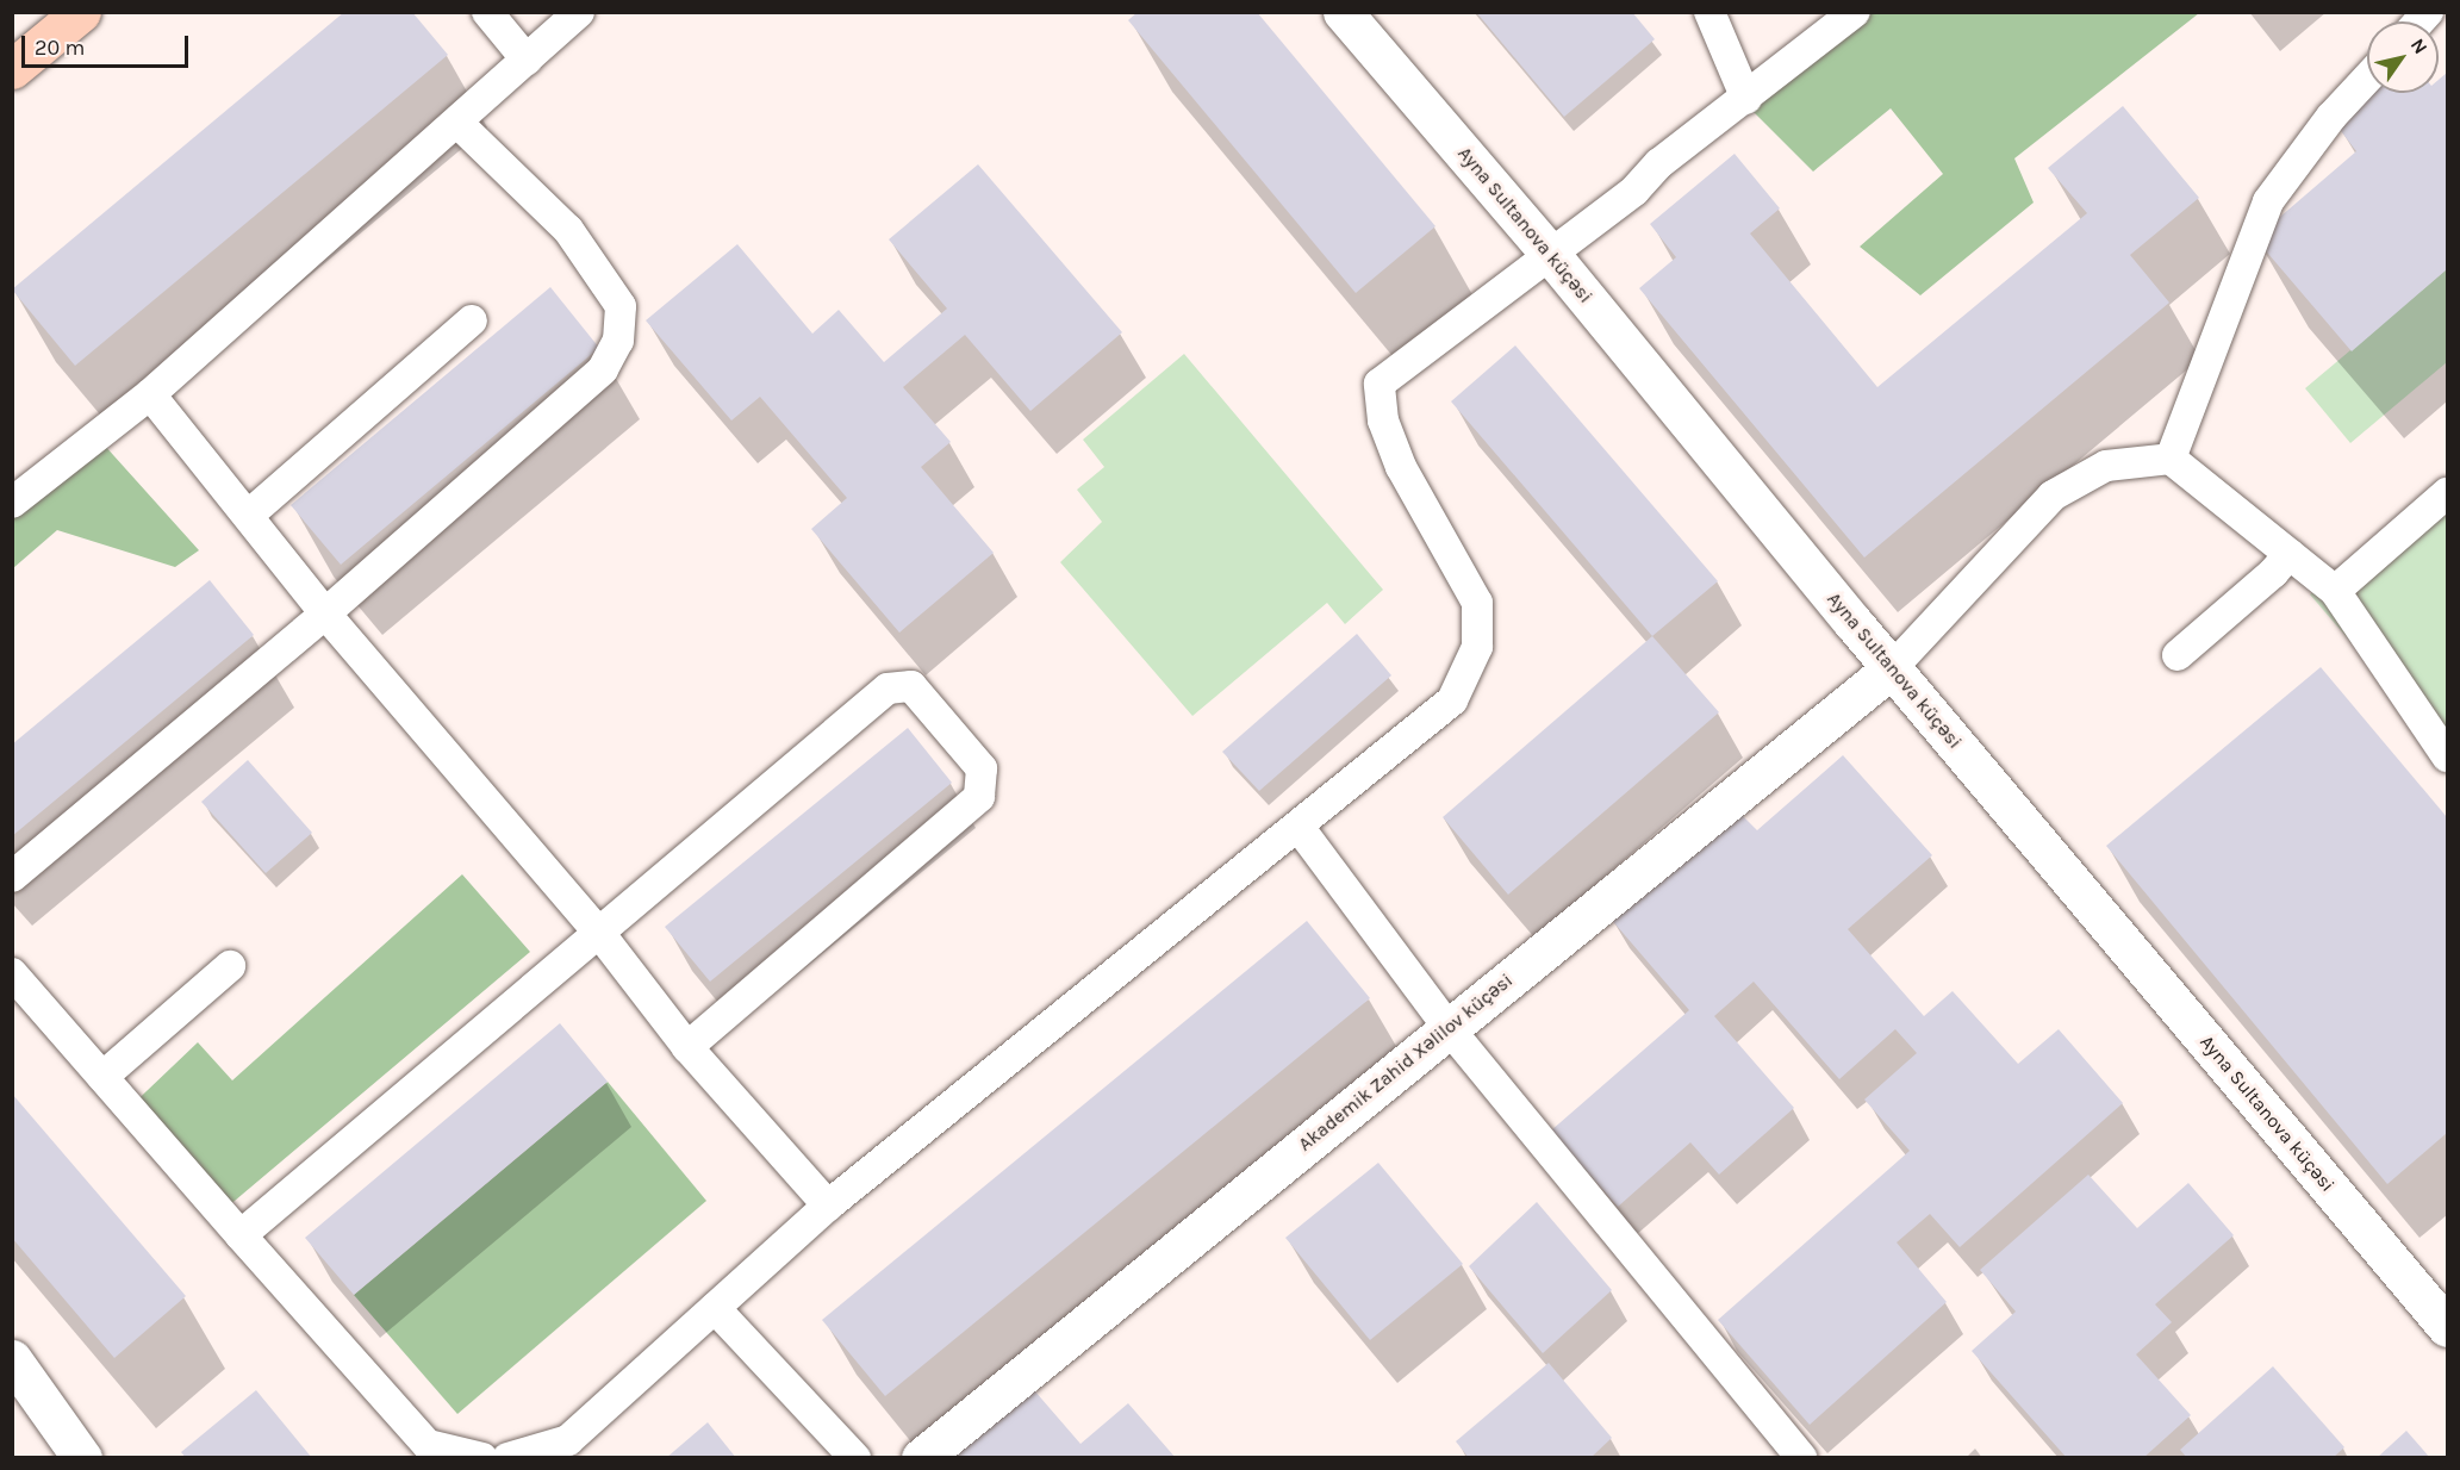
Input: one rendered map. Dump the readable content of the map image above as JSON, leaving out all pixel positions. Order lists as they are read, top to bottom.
{
  "streets": {
    "main road": ["Ayna Sultanova küçəsi", "Akademik Zahid Xəlilov küçəsi"]
  },
  "crossings": [
    ["Ayna Sultanova küçəsi", "Akademik Zahid Xəlilov küçəsi"]
  ],
  "scale_bar": "20 m",
  "north": "top right"
}
